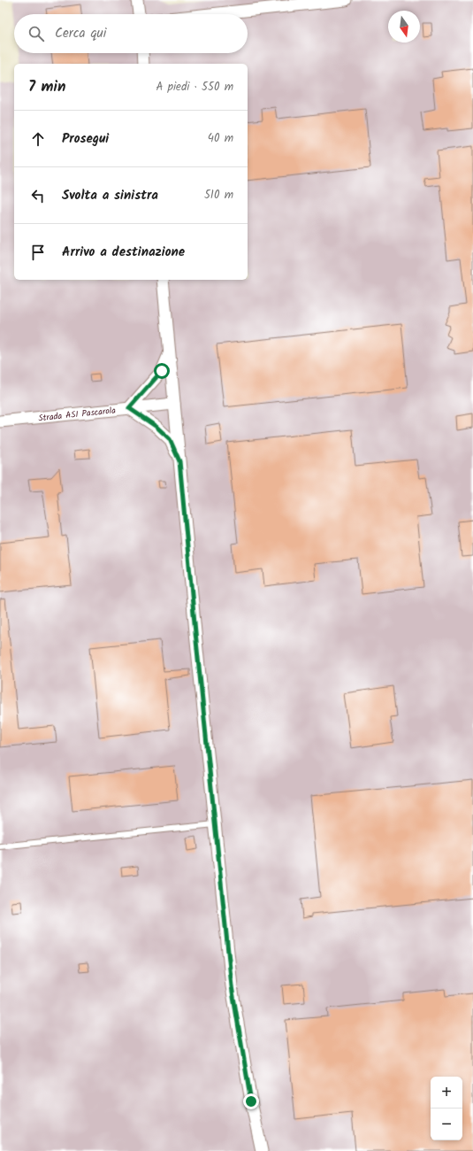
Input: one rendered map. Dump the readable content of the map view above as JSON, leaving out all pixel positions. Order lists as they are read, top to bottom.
{
  "streets": {
    "street": ["Strada ASI Pascarola"]
  },
  "north": "bottom",
  "page": {
    "search": "Cerca qui",
    "heading": ["7 min", "A piedi · 550 m"],
    "list": [
      ["Prosegui", "40 m"],
      ["Svolta a sinistra", "510 m"],
      "Arrivo a destinazione"
    ],
    "map_buttons": ["+", "−"]
  }
}
